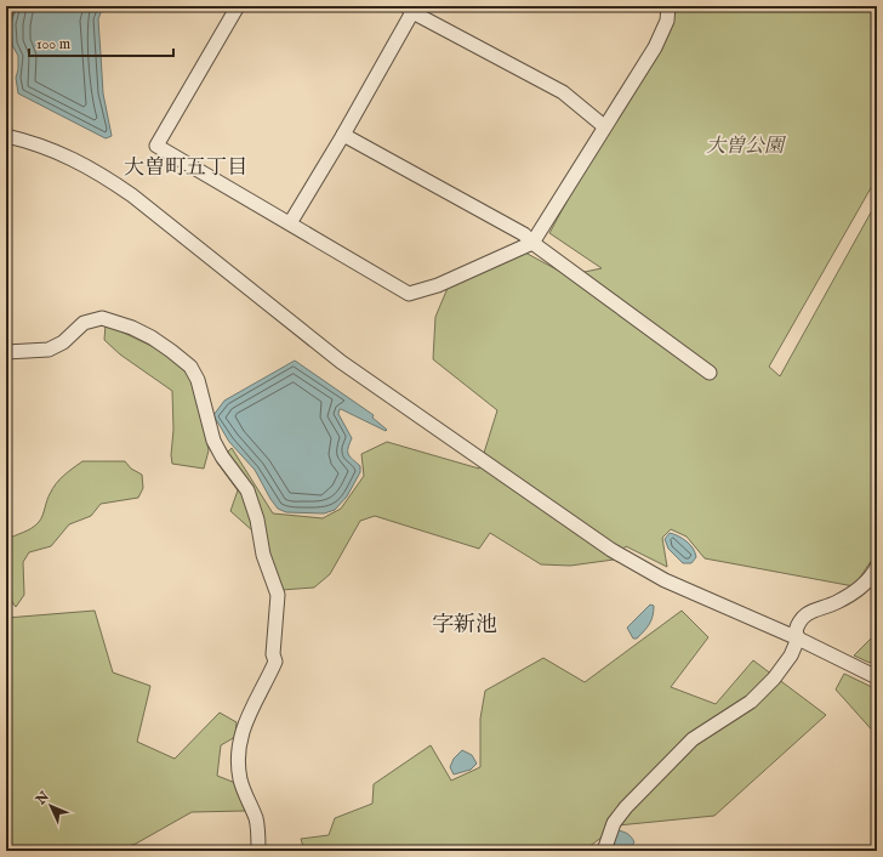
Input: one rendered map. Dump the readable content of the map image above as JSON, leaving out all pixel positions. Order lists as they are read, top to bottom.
{
  "districts": ["大曽町五丁目", "字新池"],
  "parks": ["大曽公園"],
  "scale_bar": "100 m",
  "north": "top left"
}
